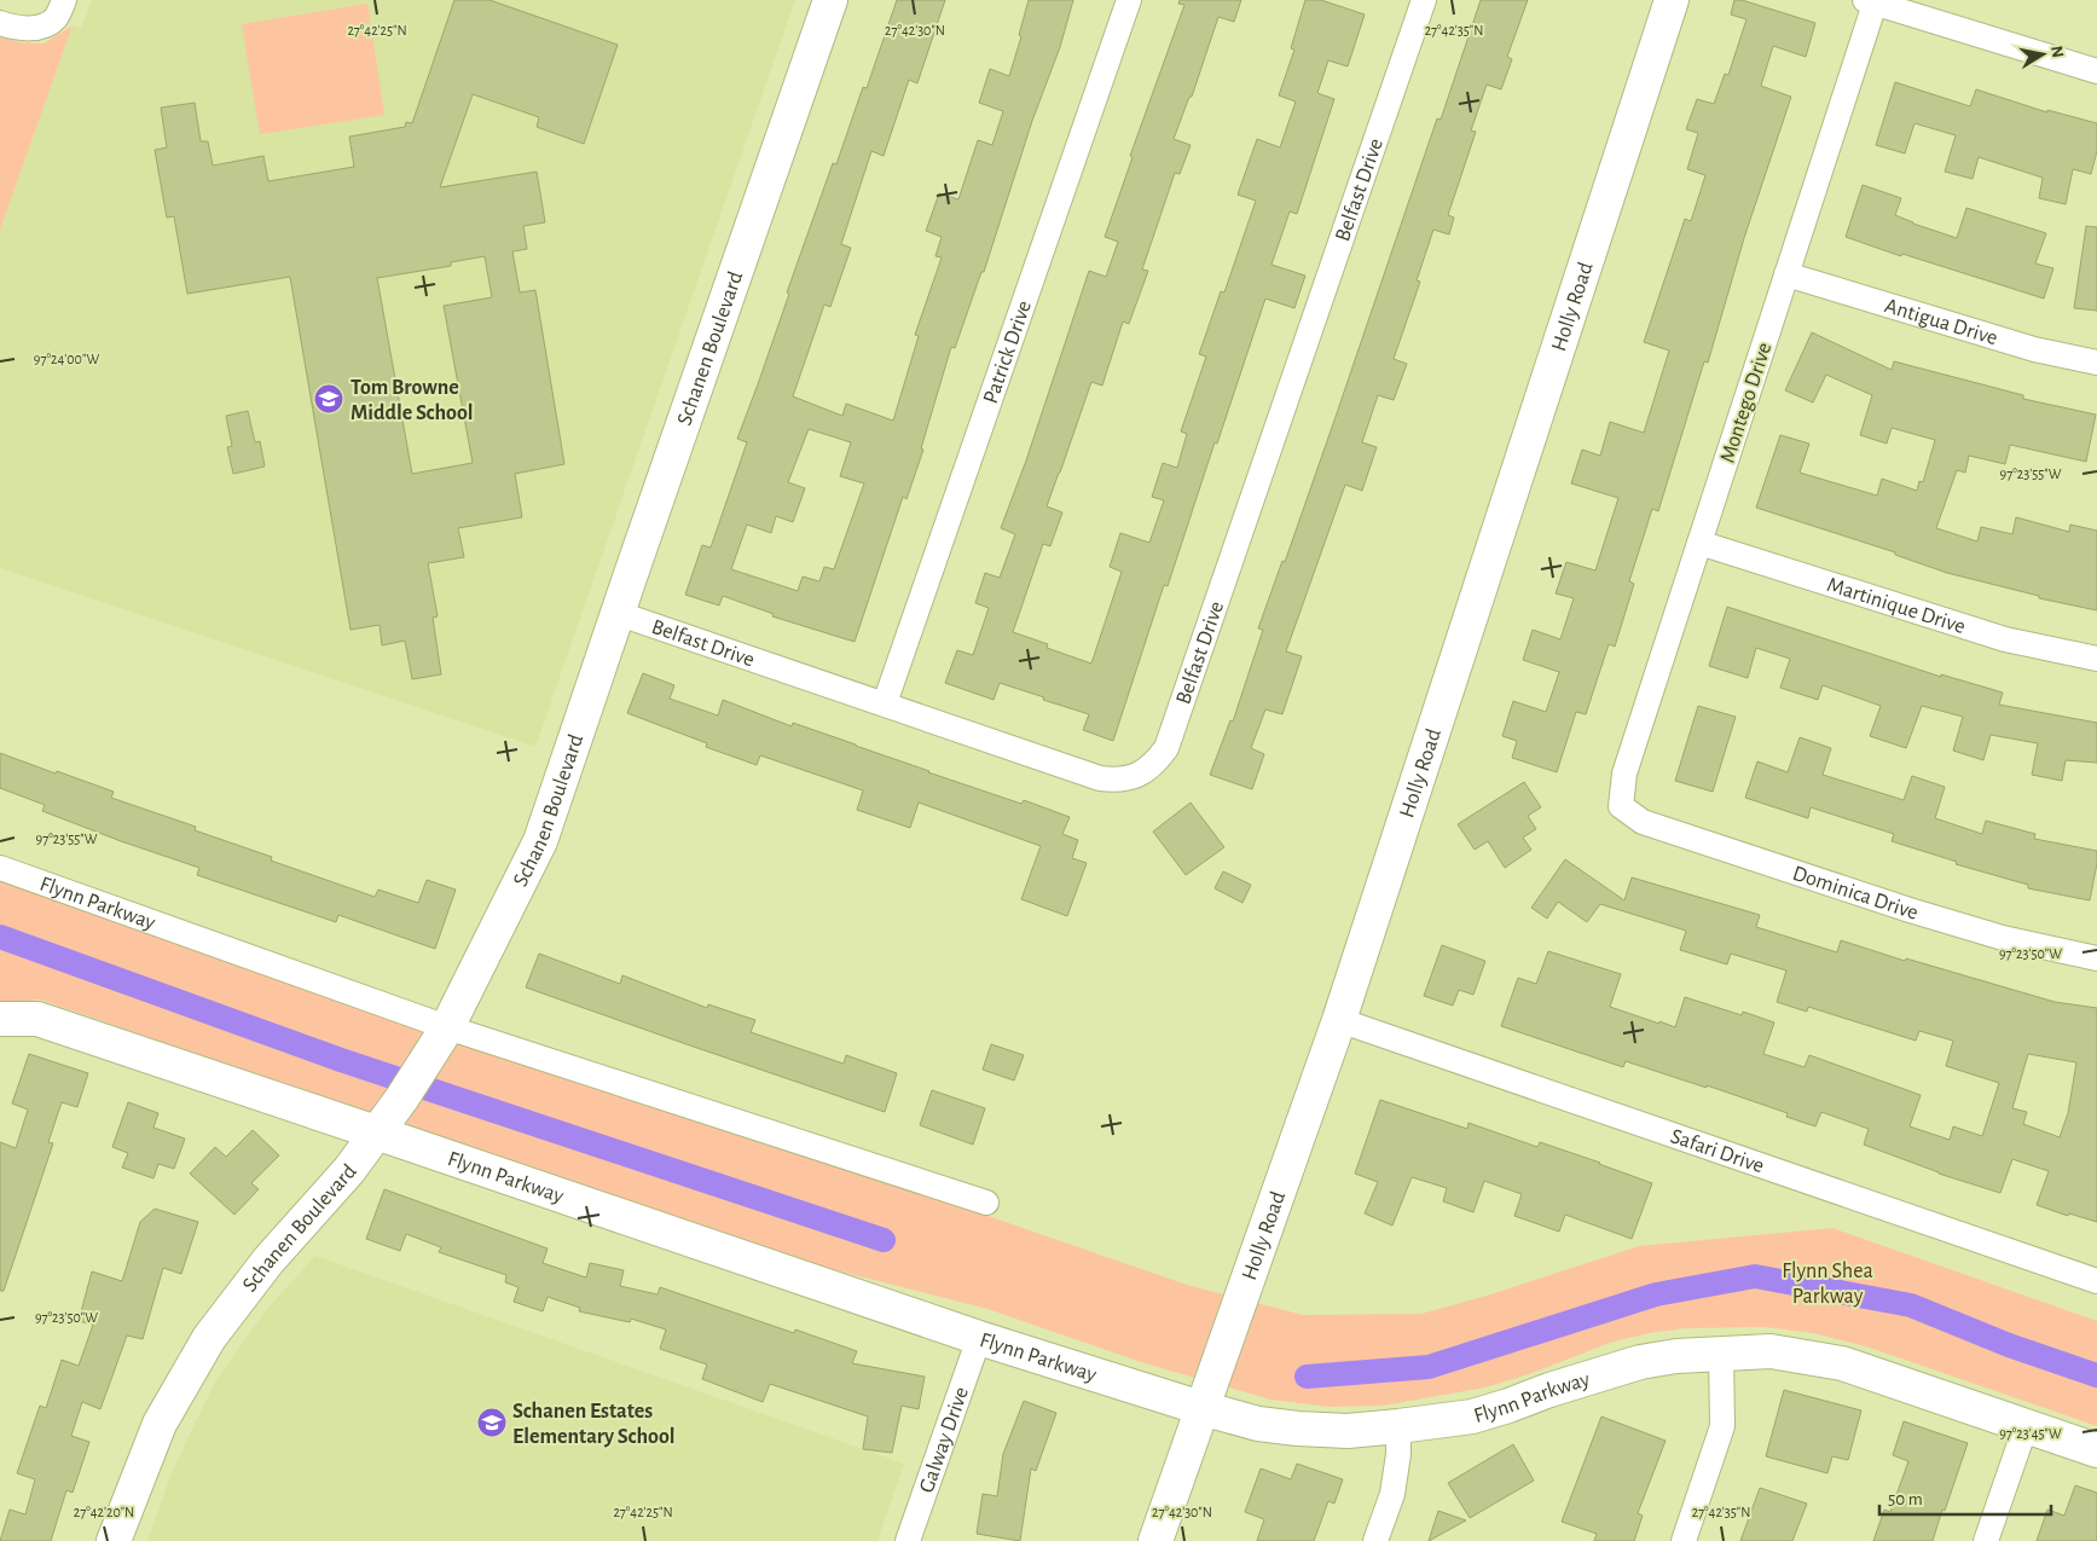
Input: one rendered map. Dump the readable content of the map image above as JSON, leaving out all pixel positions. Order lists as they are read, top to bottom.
{
  "streets": {
    "street": [
      "Belfast Drive",
      "Holly Road",
      "Antigua Drive",
      "Schanen Boulevard",
      "Patrick Drive",
      "Montego Drive",
      "Martinique Drive",
      "Dominica Drive",
      "Flynn Parkway",
      "Safari Drive",
      "Galway Drive"
    ]
  },
  "crossings": [
    ["Belfast Drive", "Schanen Boulevard"],
    ["Belfast Drive", "Patrick Drive"],
    ["Holly Road", "Flynn Parkway"],
    ["Holly Road", "Safari Drive"],
    ["Antigua Drive", "Montego Drive"],
    ["Schanen Boulevard", "Flynn Parkway"],
    ["Montego Drive", "Martinique Drive"],
    ["Montego Drive", "Dominica Drive"],
    ["Flynn Parkway", "Galway Drive"]
  ],
  "parks": ["Flynn Shea Parkway"],
  "places": {
    "school or university": ["Tom Browne Middle School", "Schanen Estates Elementary School"]
  },
  "scale_bar": "50 m",
  "north": "right",
  "coordinates": [
    "27°42'25\"N",
    "27°42'30\"N",
    "27°42'35\"N",
    "97°24'00\"W",
    "97°23'55\"W",
    "97°23'50\"W",
    "97°23'45\"W",
    "27°42'20\"N"
  ]
}
